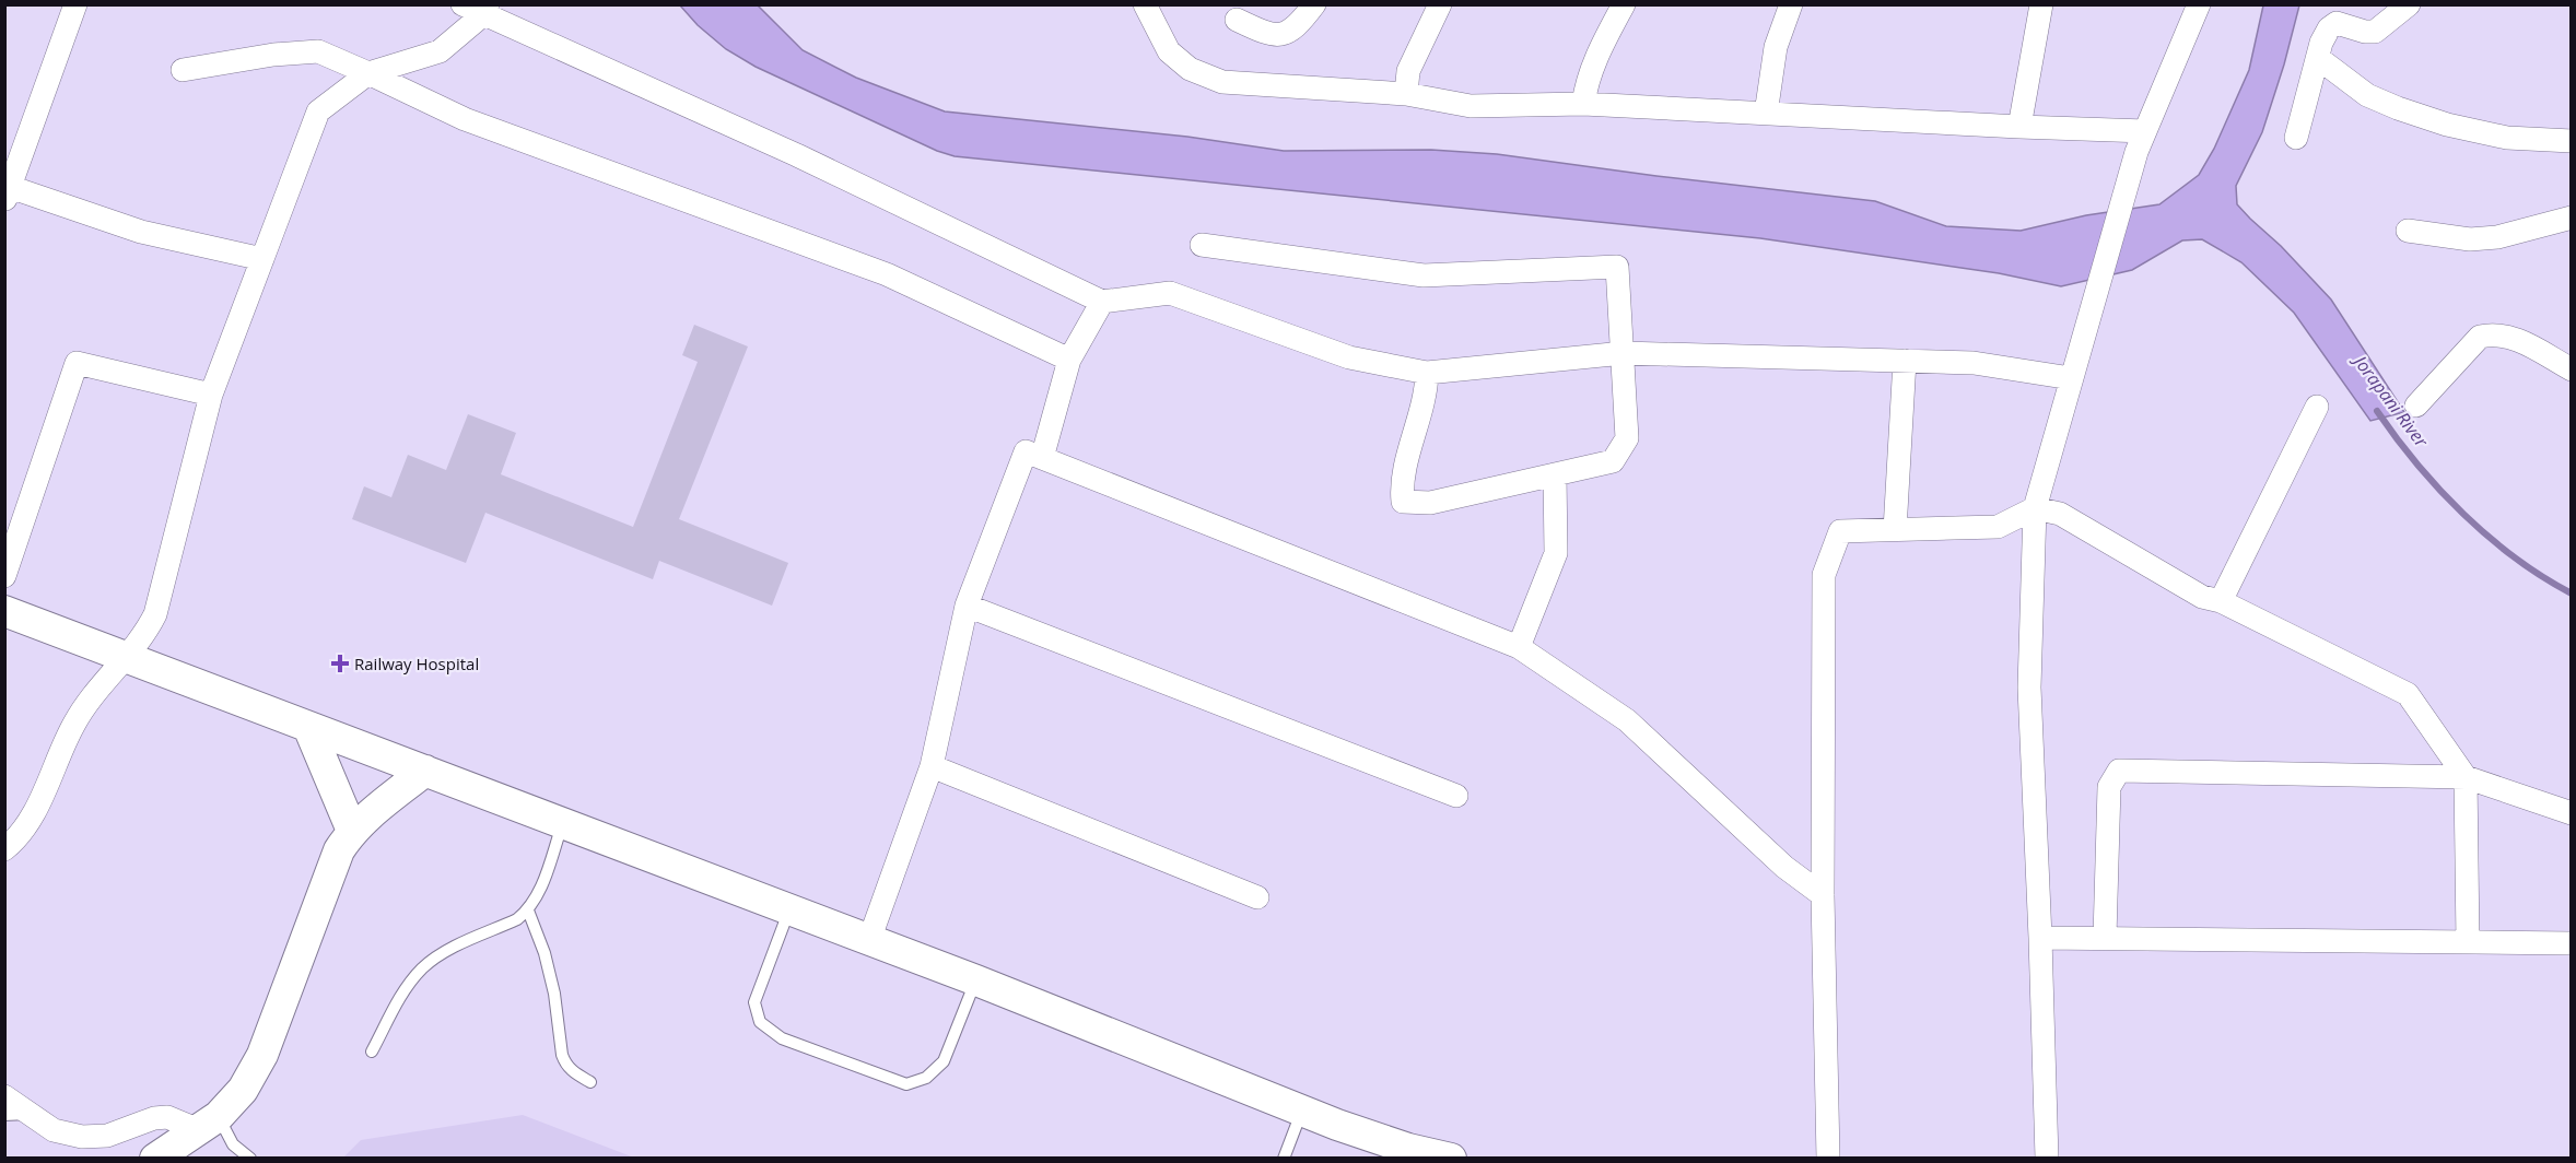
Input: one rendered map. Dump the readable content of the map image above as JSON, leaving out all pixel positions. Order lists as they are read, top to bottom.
{
  "water": ["Jorapani River"],
  "places": {
    "health": ["Railway Hospital"]
  }
}
